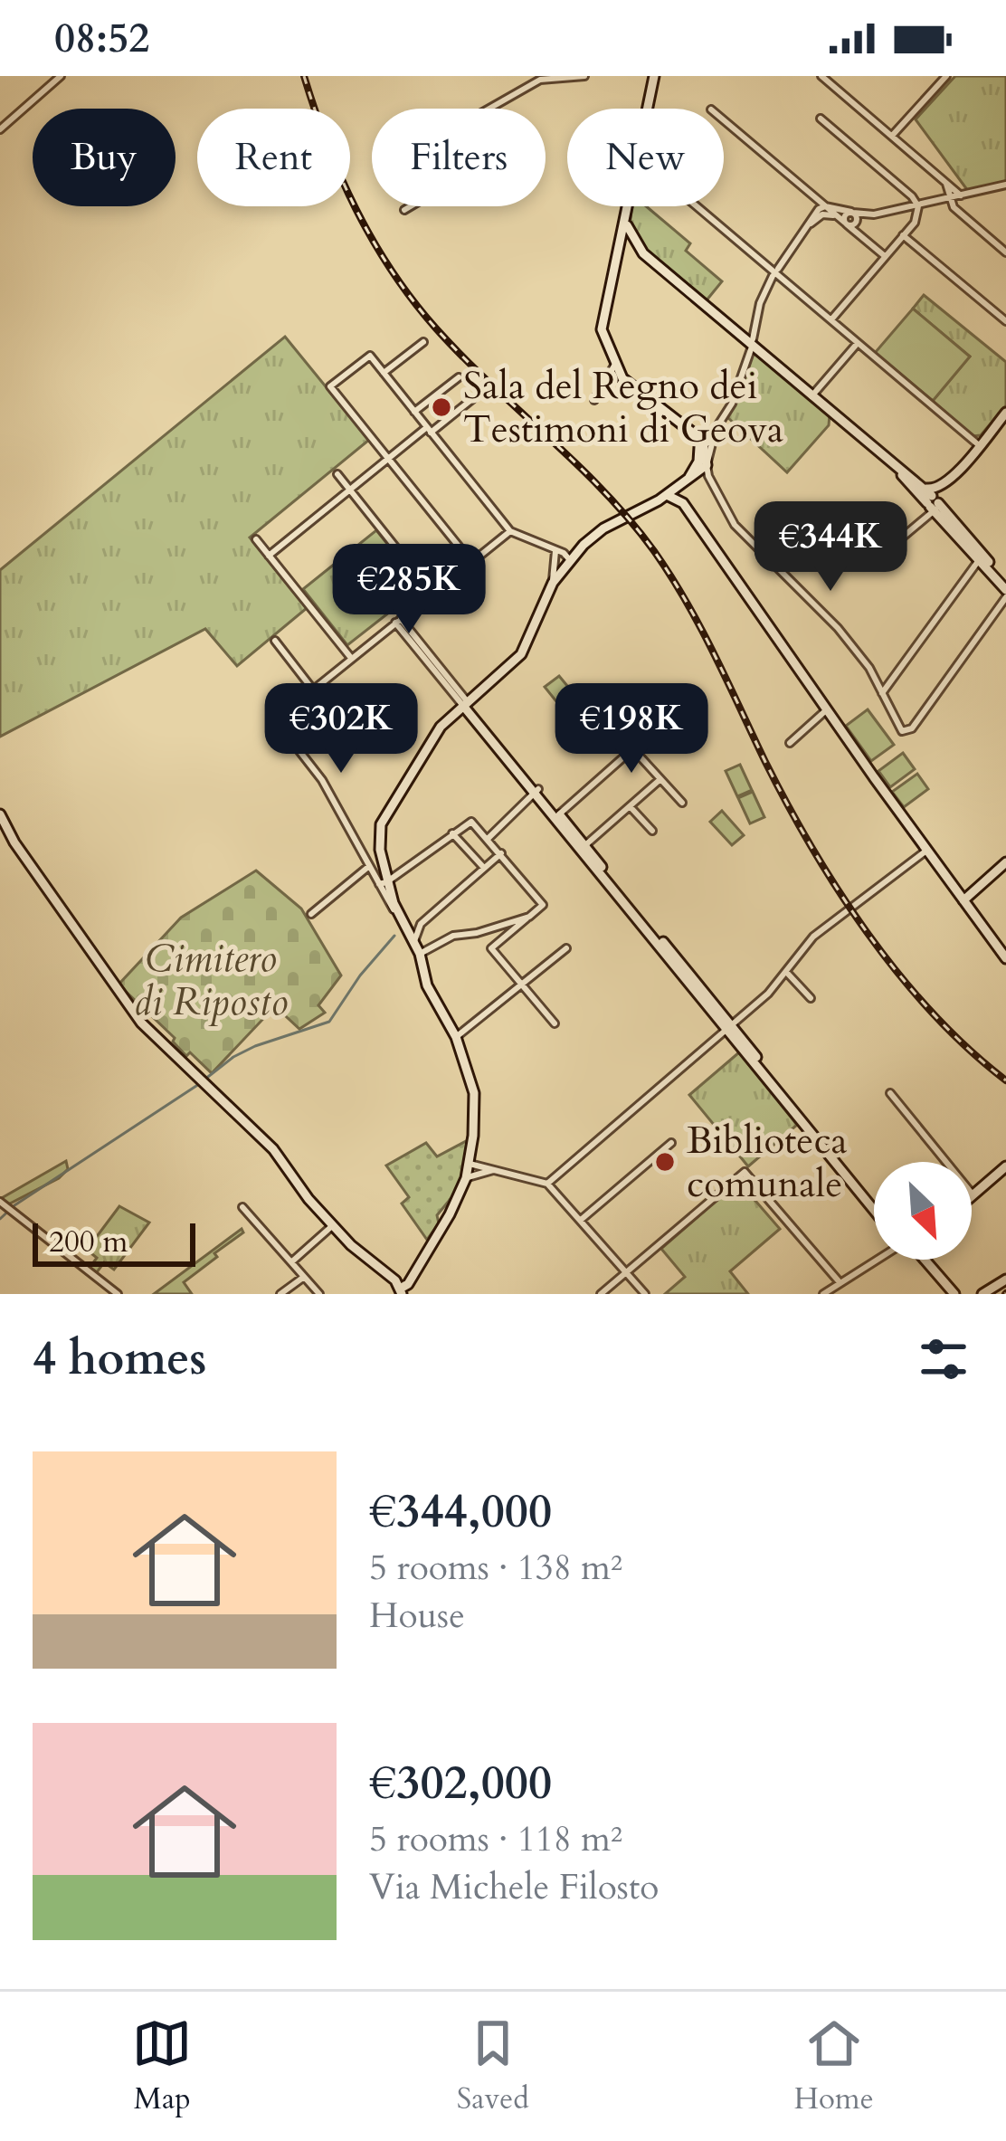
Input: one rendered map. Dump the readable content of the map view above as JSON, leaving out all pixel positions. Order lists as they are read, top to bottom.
{
  "parks": ["Cimitero di Riposto"],
  "places": ["Sala del Regno dei Testimoni di Geova", "Biblioteca comunale"],
  "scale_bar": "200 m",
  "north": "bottom right",
  "page": {
    "status": "08:52",
    "chip": [
      "Buy",
      "Rent",
      "Filters",
      "New"
    ],
    "price": [
      "€344K",
      "€285K",
      "€302K",
      "€198K"
    ],
    "scale": "200 m",
    "heading": "4 homes",
    "list": [
      {
        "name": "€344,000",
        "note": "5 rooms · 138 m² · House"
      },
      {
        "name": "€302,000",
        "note": "5 rooms · 118 m² · Via Michele Filosto"
      }
    ],
    "tabs": ["Map", "Saved", "Home"]
  }
}
